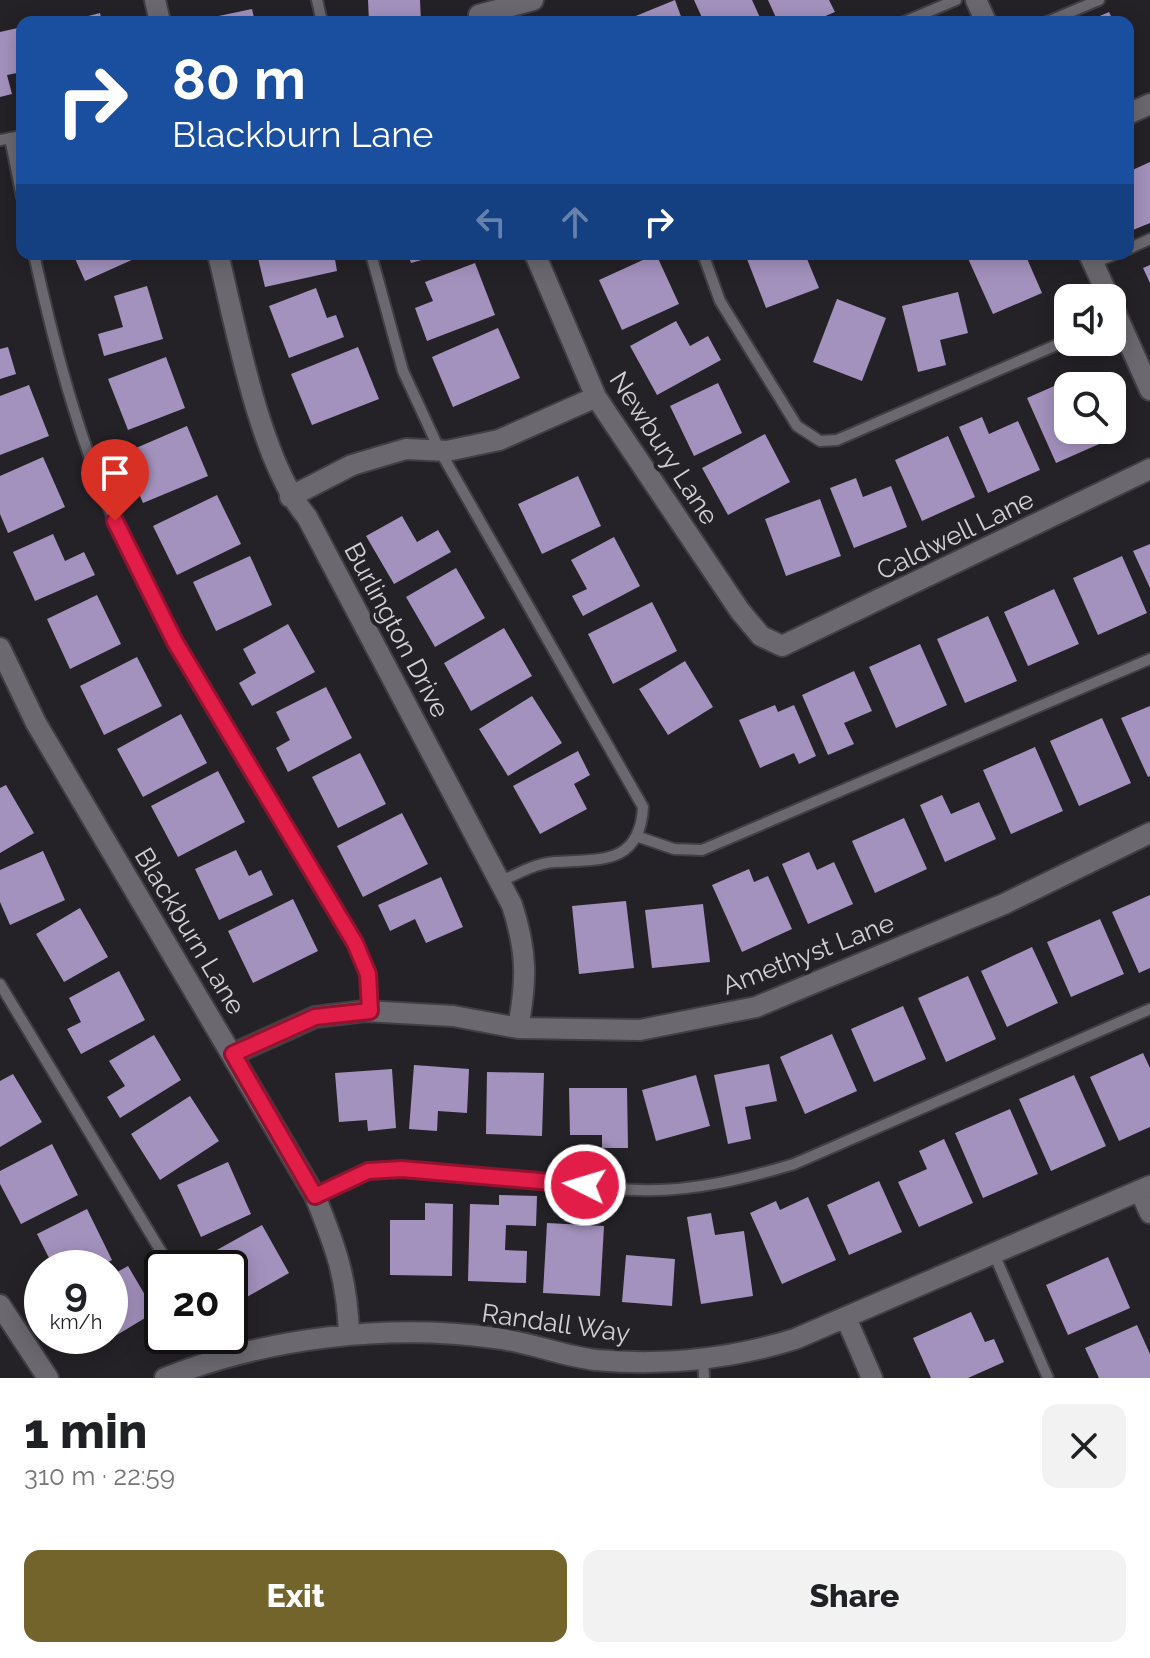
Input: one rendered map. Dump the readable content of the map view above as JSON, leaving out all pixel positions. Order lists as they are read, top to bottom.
{
  "streets": {
    "street": [
      "Newbury Lane",
      "Caldwell Lane",
      "Burlington Drive",
      "Blackburn Lane",
      "Amethyst Lane",
      "Randall Way"
    ]
  },
  "crossings": [
    ["Newbury Lane", "Caldwell Lane"],
    ["Burlington Drive", "Amethyst Lane"],
    ["Blackburn Lane", "Amethyst Lane"],
    ["Blackburn Lane", "Randall Way"]
  ],
  "page": {
    "turn": ["80 m", "Blackburn Lane"],
    "speed": "9 km/h",
    "limit": "20",
    "heading": ["1 min", "310 m · 22:59"],
    "buttons": ["Exit", "Share"]
  }
}
